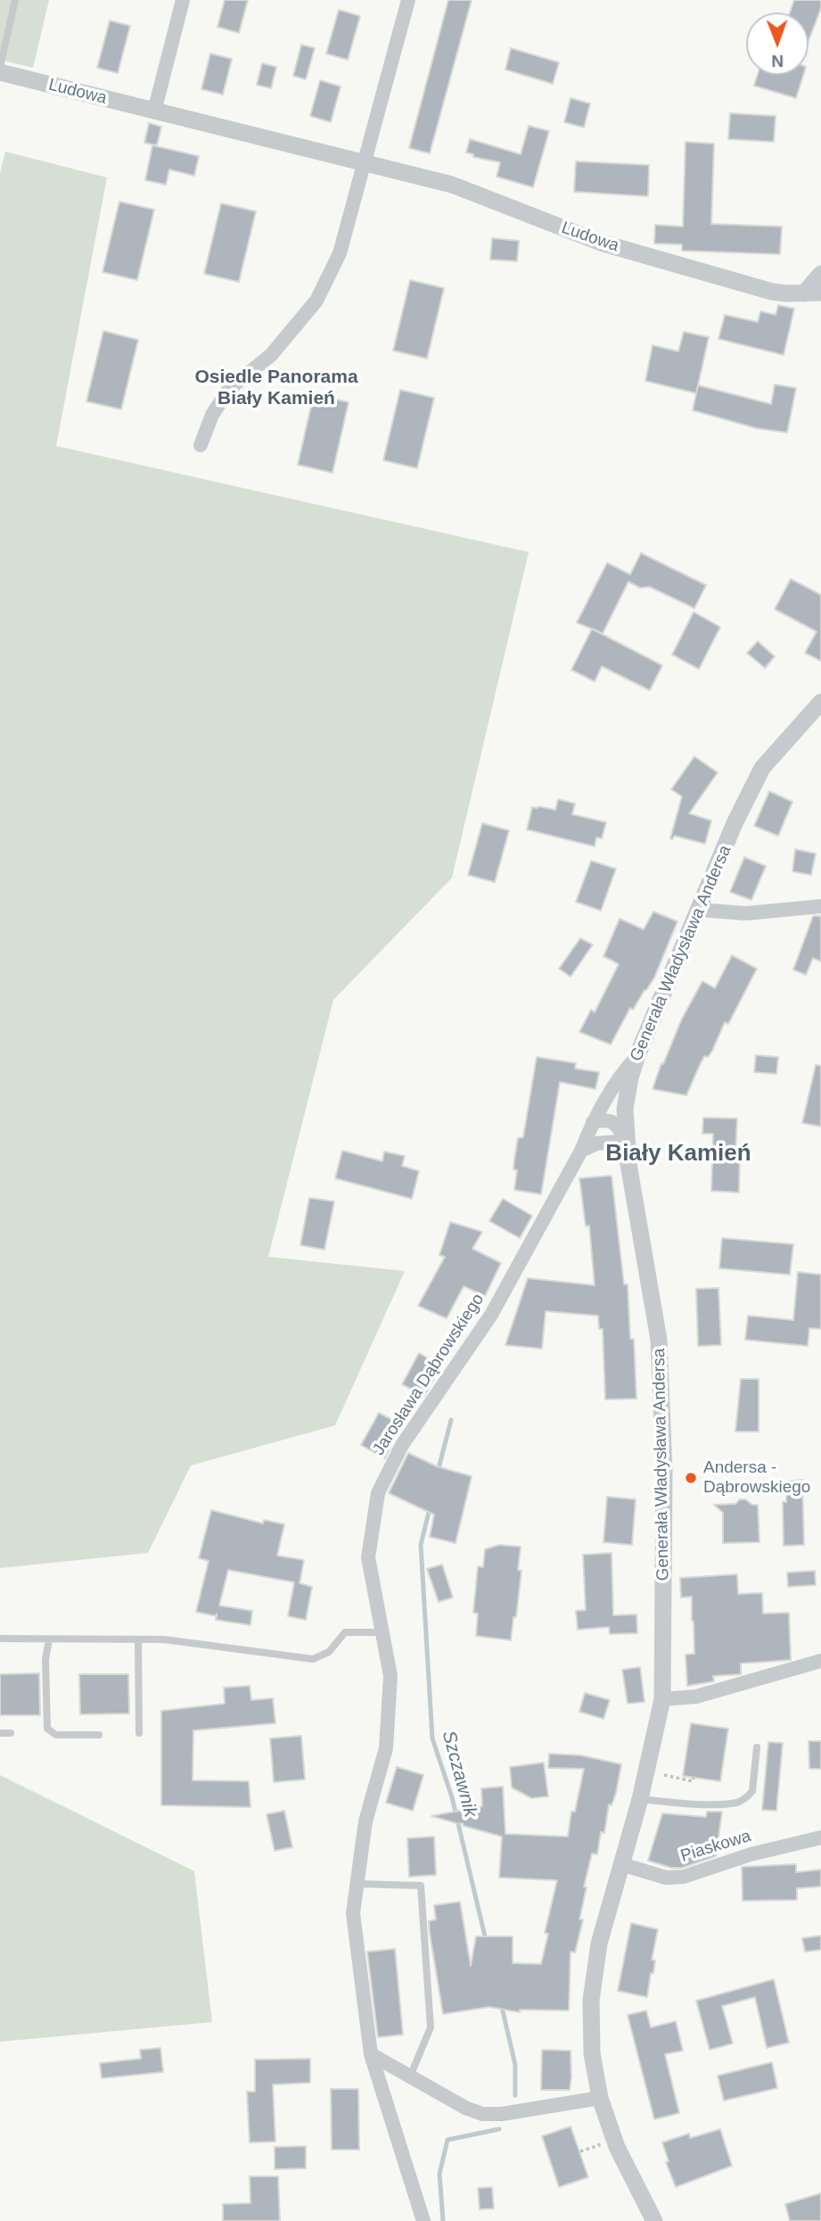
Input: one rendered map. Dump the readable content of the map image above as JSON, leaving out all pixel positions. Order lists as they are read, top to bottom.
{
  "streets": {
    "street": [
      "Ludowa",
      "Generała Władysława Andersa",
      "Jarosława Dąbrowskiego",
      "Piaskowa"
    ]
  },
  "crossings": [
    ["Generała Władysława Andersa", "Jarosława Dąbrowskiego"],
    ["Generała Władysława Andersa", "Piaskowa"]
  ],
  "districts": ["Osiedle Panorama Biały Kamień", "Biały Kamień"],
  "water": ["Szczawnik"],
  "places": ["Andersa - Dąbrowskiego"],
  "north": "bottom"
}
